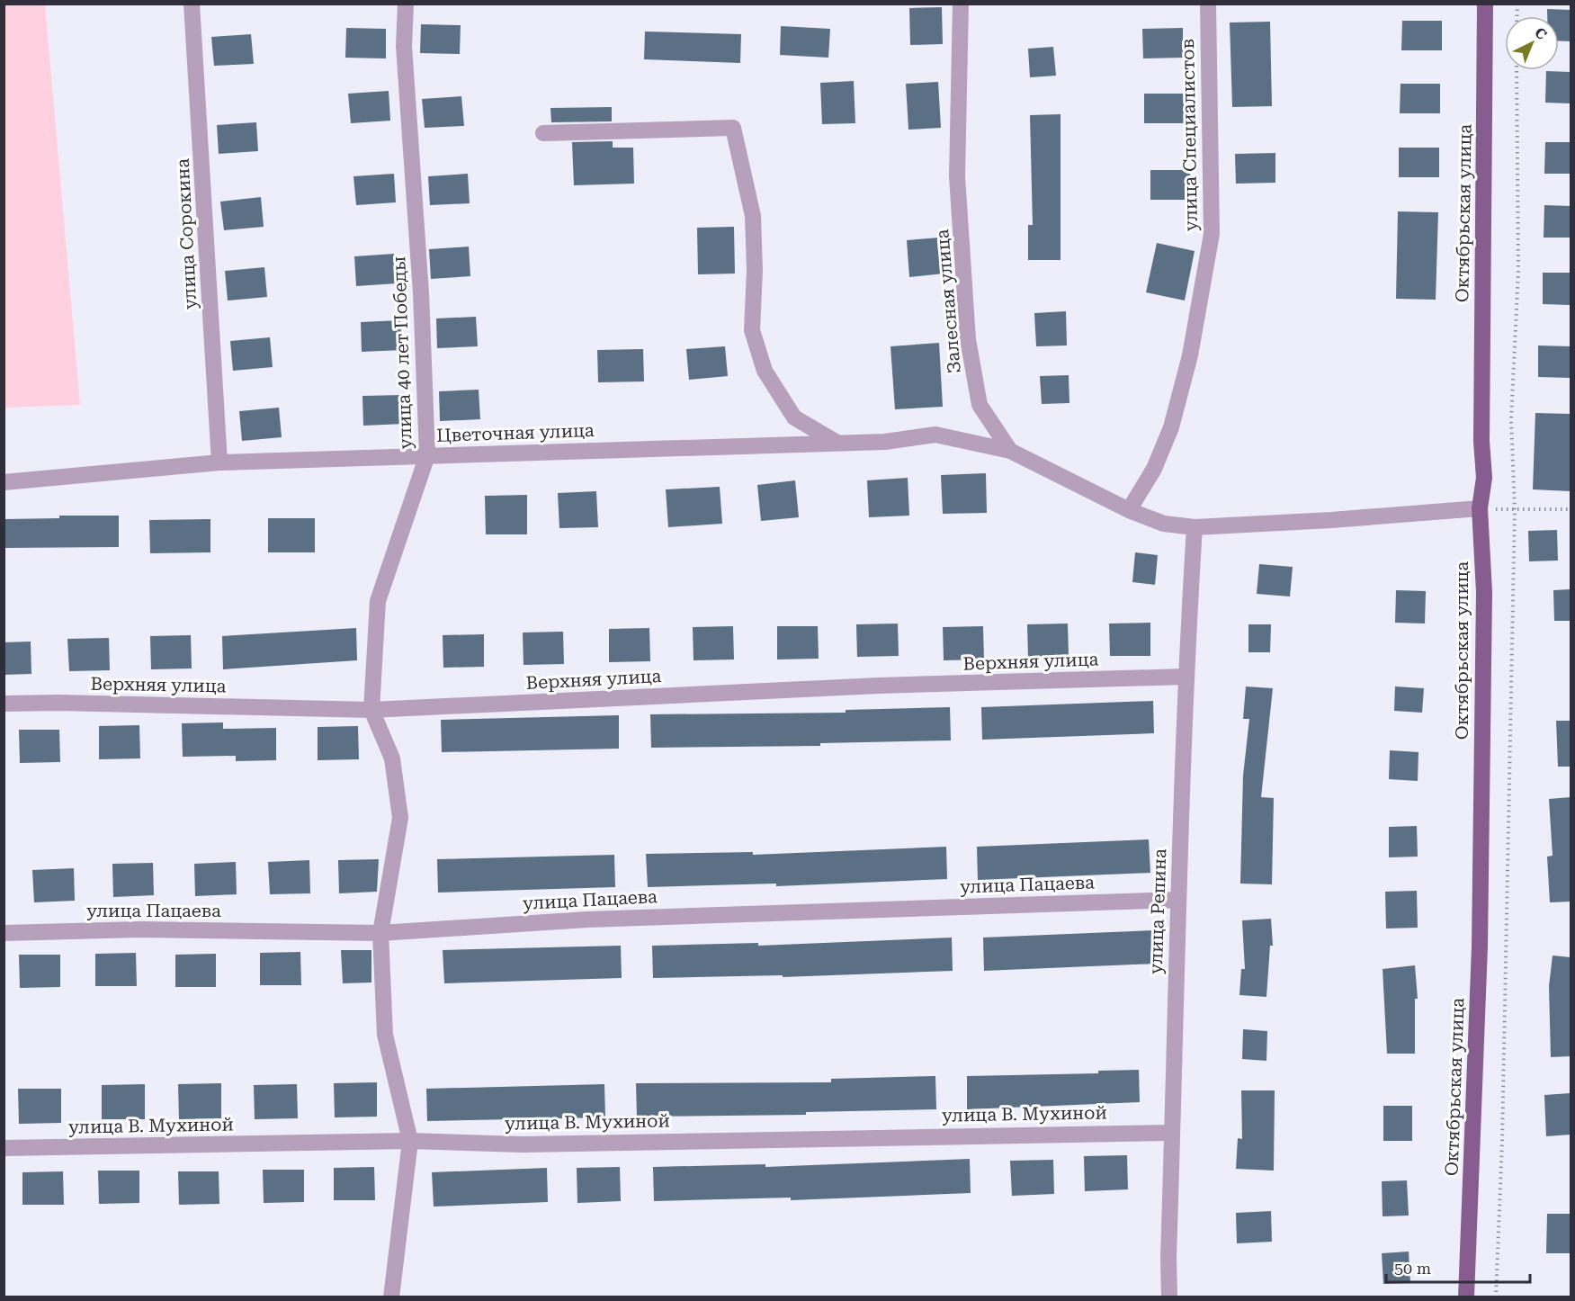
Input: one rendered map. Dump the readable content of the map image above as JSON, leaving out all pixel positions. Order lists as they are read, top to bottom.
{
  "streets": {
    "main road": ["Октябрьская улица"],
    "street": [
      "улица Специалистов",
      "улица Сорокина",
      "Залесная улица",
      "улица 40 лет Победы",
      "Цветочная улица",
      "Верхняя улица",
      "улица Пацаева",
      "улица Репина",
      "улица В. Мухиной"
    ]
  },
  "crossings": [
    ["улица Специалистов", "Залесная улица"],
    ["Октябрьская улица", "Залесная улица"],
    ["улица Сорокина", "Цветочная улица"],
    ["Залесная улица", "Цветочная улица"],
    ["Залесная улица", "улица Репина"],
    ["улица 40 лет Победы", "Цветочная улица"],
    ["улица 40 лет Победы", "Верхняя улица"],
    ["улица 40 лет Победы", "улица Пацаева"],
    ["улица 40 лет Победы", "улица В. Мухиной"],
    ["Верхняя улица", "улица Репина"],
    ["улица Пацаева", "улица Репина"],
    ["улица Репина", "улица В. Мухиной"]
  ],
  "scale_bar": "50 m",
  "north": "top right"
}
